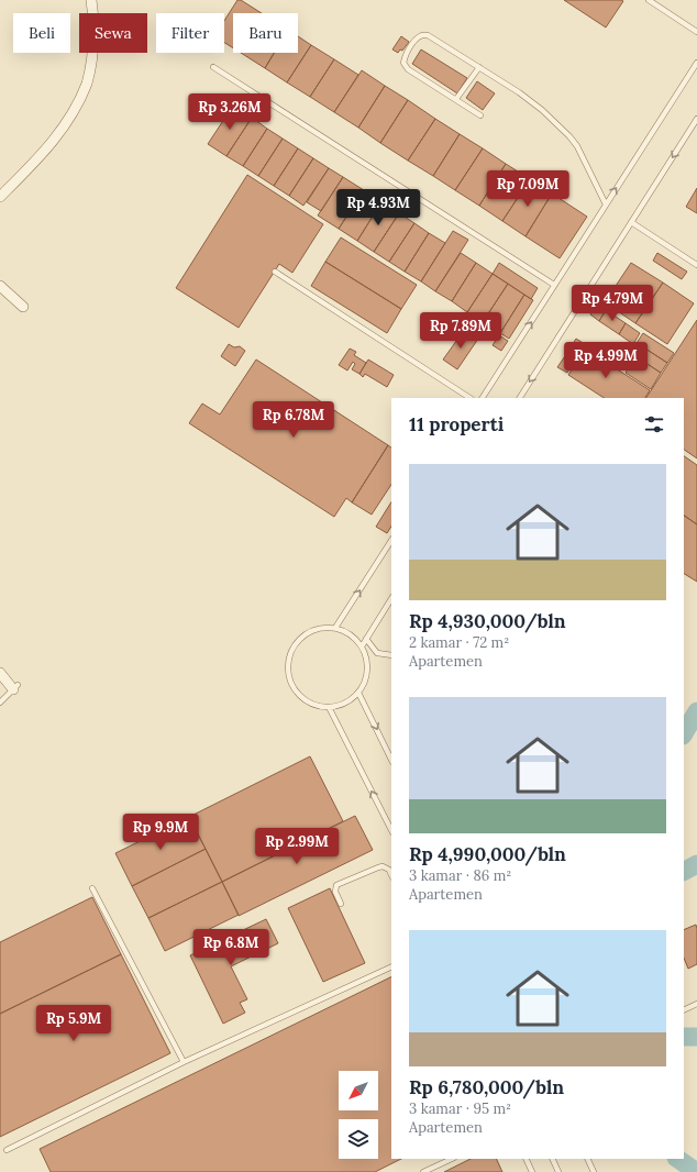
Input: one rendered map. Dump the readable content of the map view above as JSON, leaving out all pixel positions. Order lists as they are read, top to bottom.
{
  "north": "bottom left",
  "page": {
    "chip": [
      "Beli",
      "Sewa",
      "Filter",
      "Baru"
    ],
    "price": [
      "Rp 3.26M",
      "Rp 7.09M",
      "Rp 4.93M",
      "Rp 4.79M",
      "Rp 7.89M",
      "Rp 4.99M",
      "Rp 6.78M",
      "Rp 9.9M",
      "Rp 2.99M",
      "Rp 6.8M",
      "Rp 5.9M"
    ],
    "heading": "11 properti",
    "list": [
      {
        "name": "Rp 4,930,000/bln",
        "note": "2 kamar · 72 m² · Apartemen"
      },
      {
        "name": "Rp 4,990,000/bln",
        "note": "3 kamar · 86 m² · Apartemen"
      },
      {
        "name": "Rp 6,780,000/bln",
        "note": "3 kamar · 95 m² · Apartemen"
      }
    ]
  }
}
